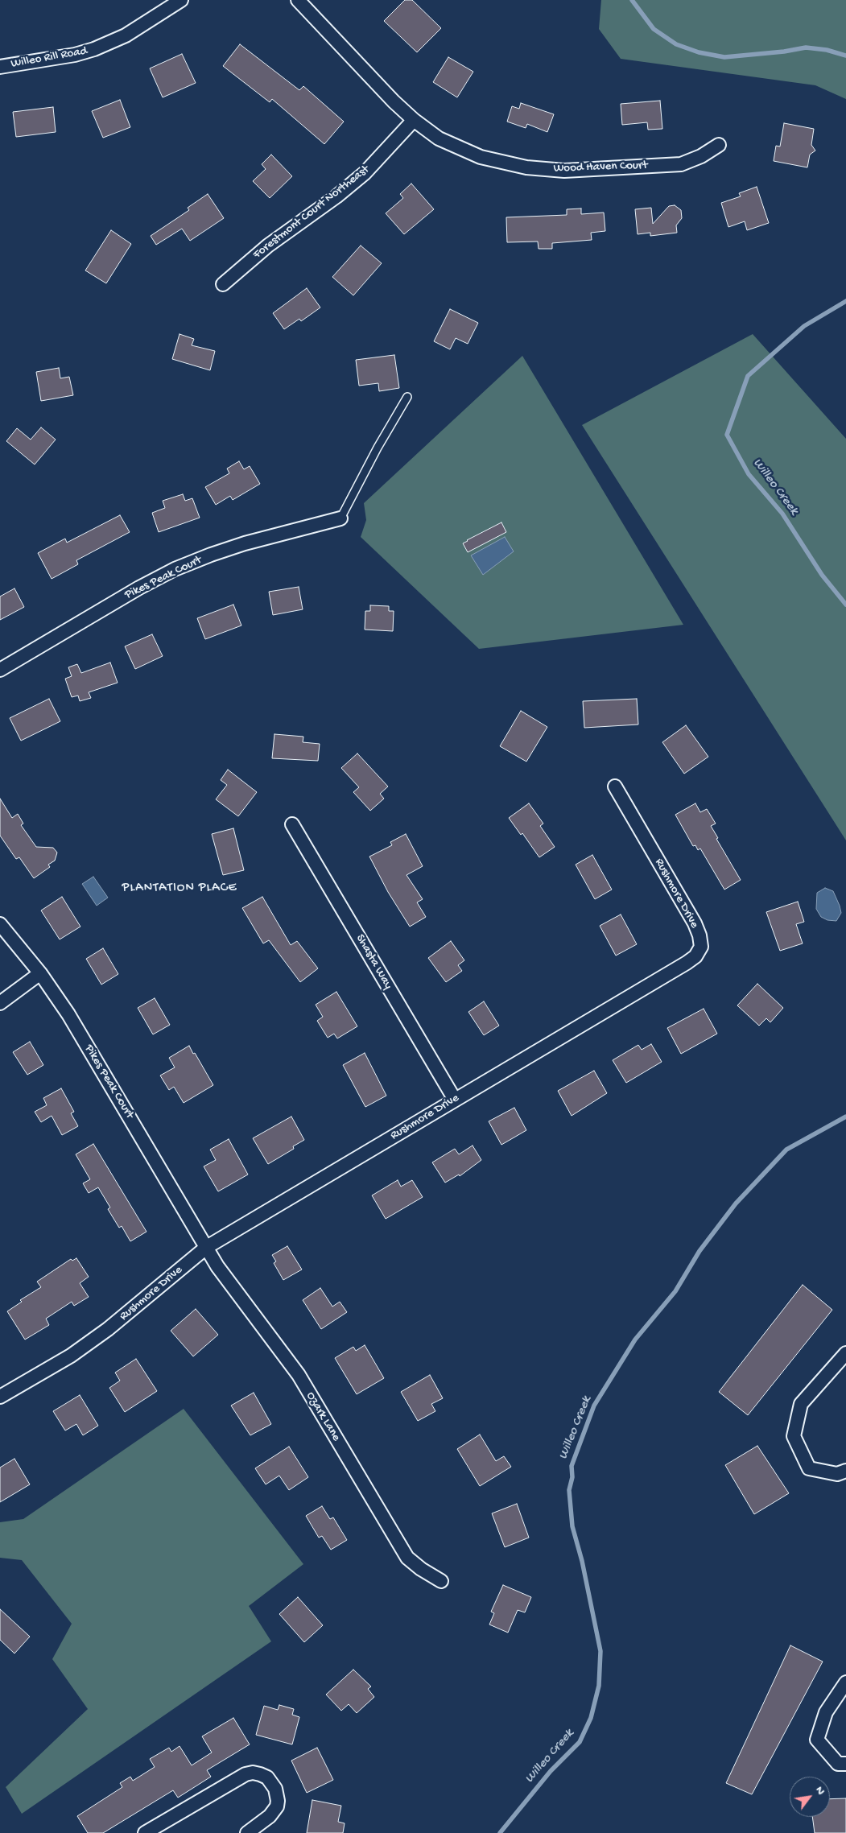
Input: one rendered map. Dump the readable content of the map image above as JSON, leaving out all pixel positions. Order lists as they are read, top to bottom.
{
  "streets": {
    "street": [
      "Willeo Rill Road",
      "Wood Haven Court",
      "Forestmont Court Northeast",
      "Pikes Peak Court",
      "Rushmore Drive",
      "Shasta Way",
      "Ozark Lane"
    ]
  },
  "crossings": [
    ["Wood Haven Court", "Forestmont Court Northeast"],
    ["Pikes Peak Court", "Rushmore Drive"],
    ["Pikes Peak Court", "Ozark Lane"],
    ["Rushmore Drive", "Shasta Way"],
    ["Rushmore Drive", "Ozark Lane"]
  ],
  "districts": ["PLANTATION PLACE"],
  "water": ["Willeo Creek"],
  "north": "top right"
}
